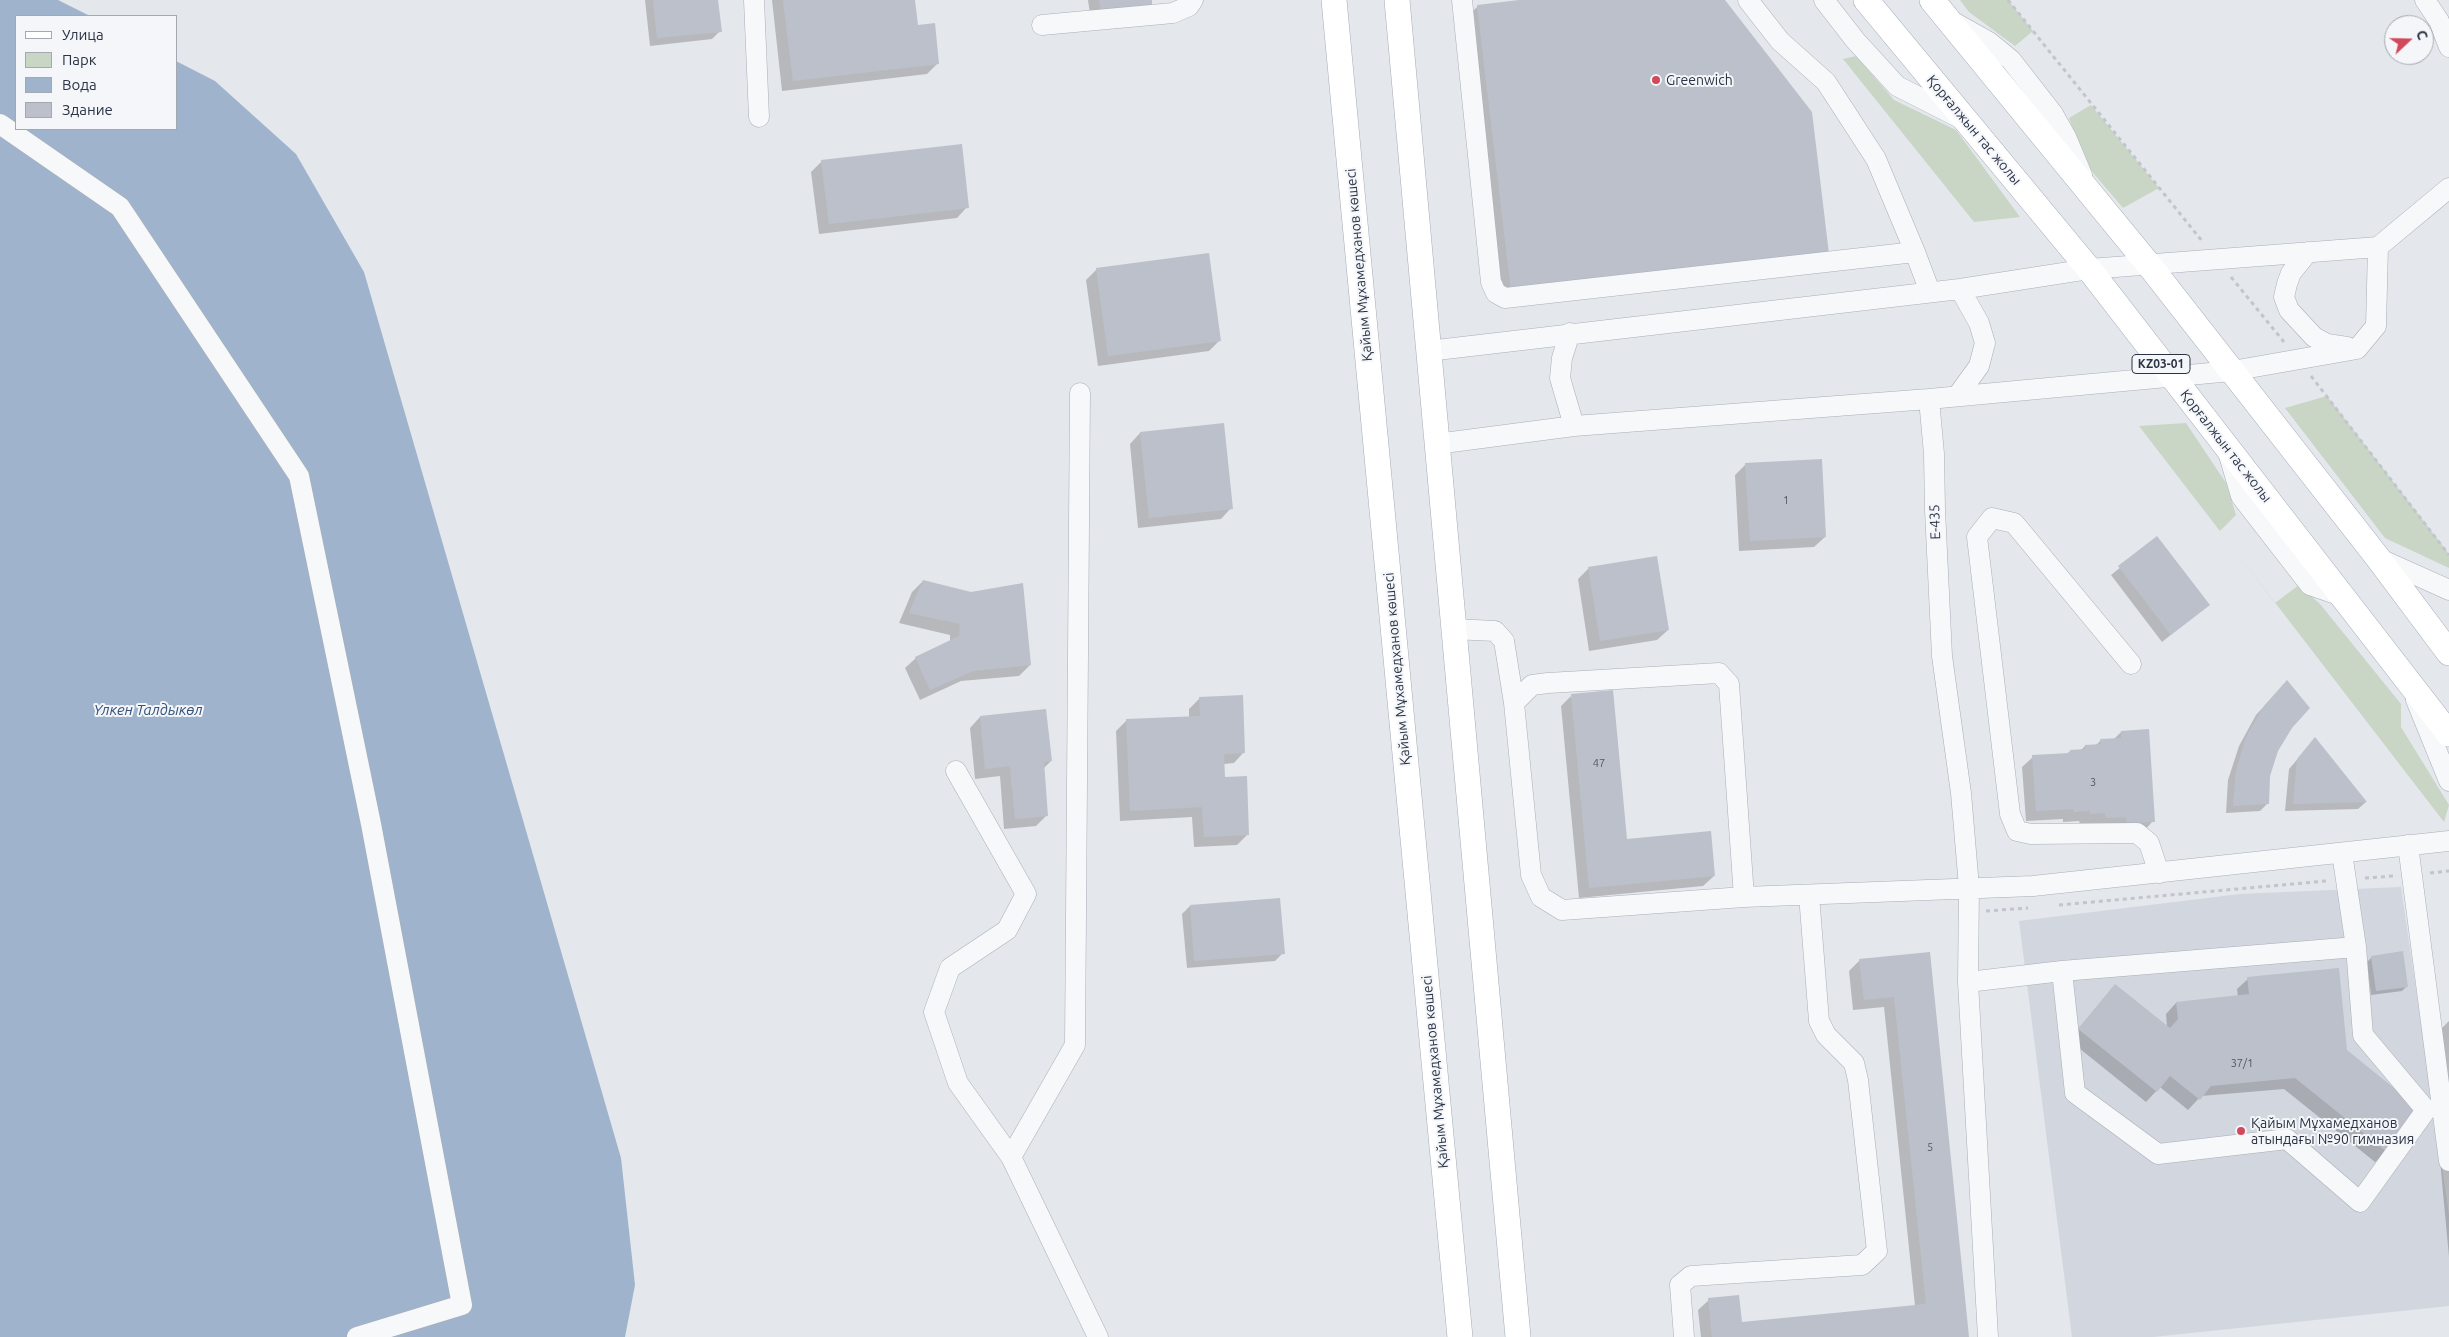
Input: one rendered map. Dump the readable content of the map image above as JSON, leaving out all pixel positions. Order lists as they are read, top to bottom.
{
  "streets": {
    "main road": ["Қорғалжын тас жолы", "Қайым Мұхамедханов көшесі", "KZ03-01"],
    "street": ["Е-435"]
  },
  "water": ["Үлкен Талдыкөл"],
  "places": ["Greenwich", "Қайым Мұхамедханов атындағы №90 гимназия"],
  "house_numbers": [
    "1",
    "47",
    "3",
    "37/1",
    "5"
  ],
  "legend": [
    "Улица",
    "Парк",
    "Вода",
    "Здание"
  ],
  "north": "right"
}
